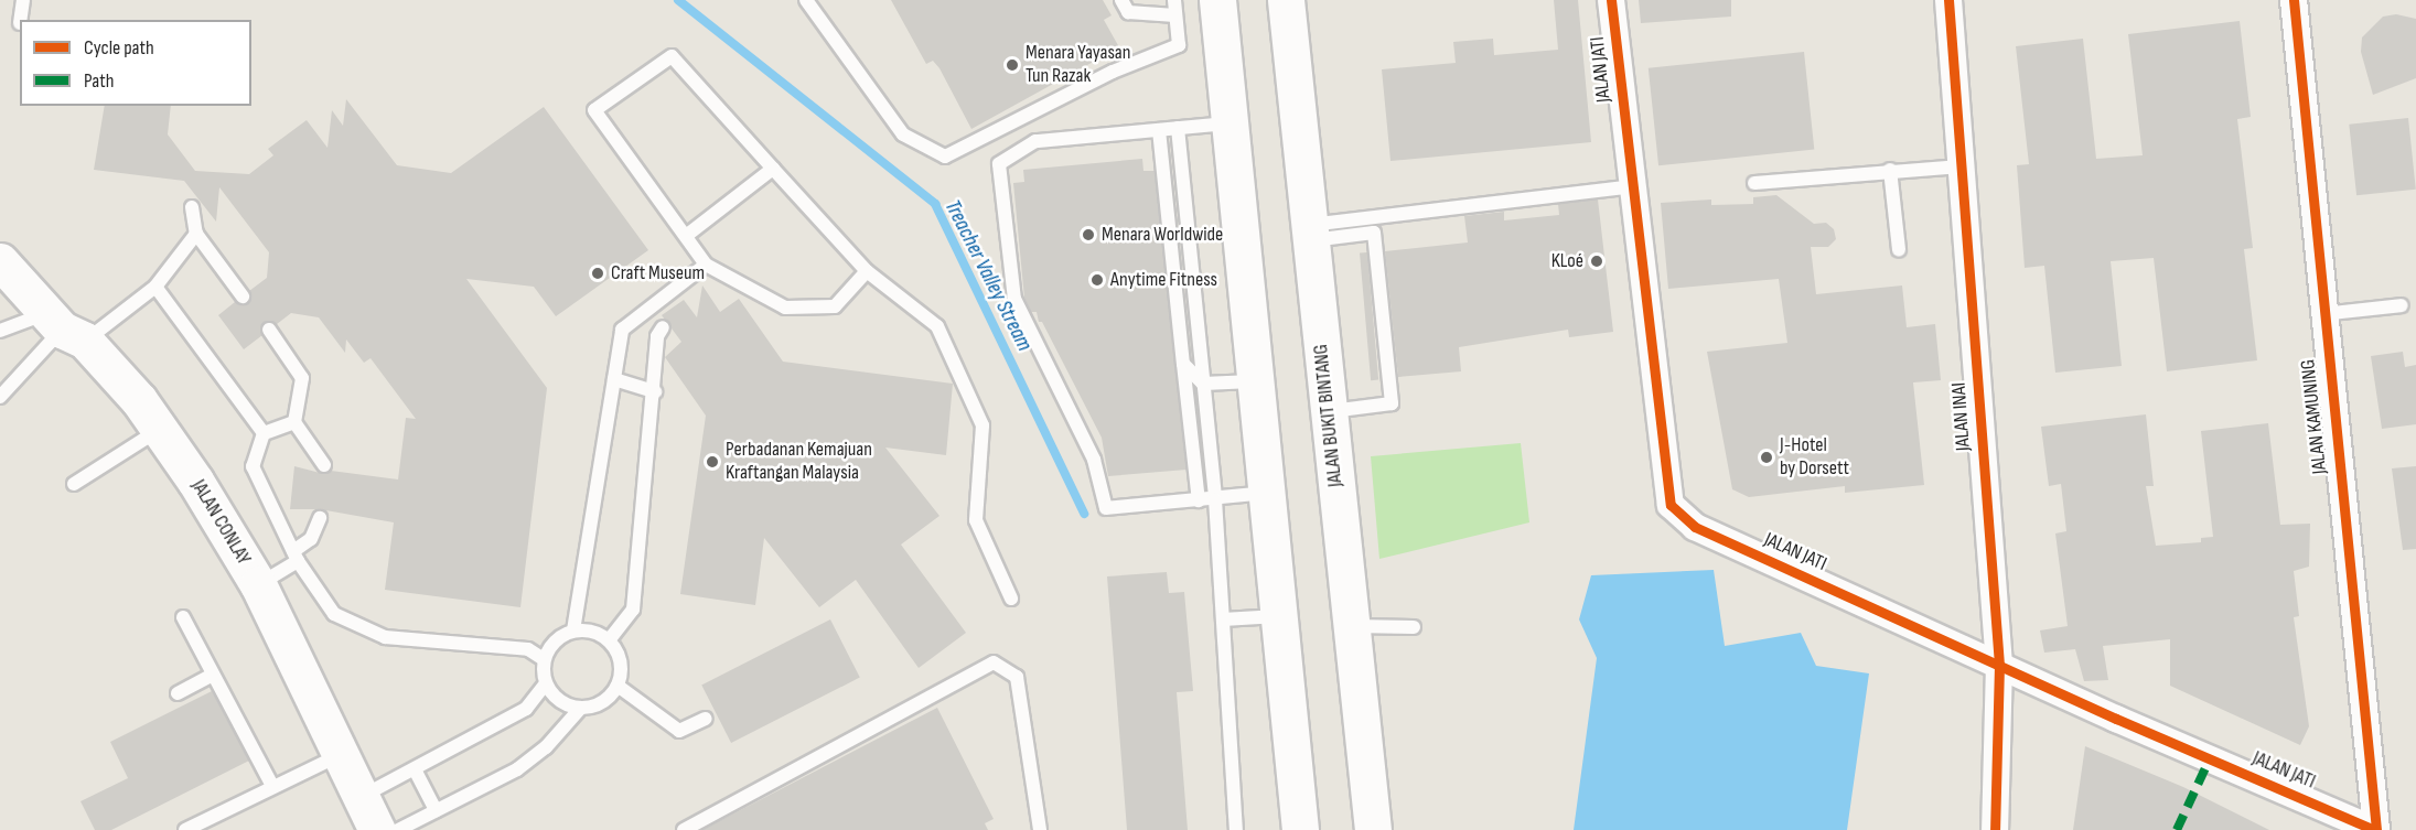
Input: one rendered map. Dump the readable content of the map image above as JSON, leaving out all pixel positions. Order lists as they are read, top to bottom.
{
  "streets": {
    "main road": ["JALAN BUKIT BINTANG", "JALAN CONLAY"],
    "street": ["JALAN JATI", "JALAN INAI", "JALAN KAMUNING"]
  },
  "crossings": [
    ["JALAN JATI", "JALAN INAI"],
    ["JALAN JATI", "JALAN KAMUNING"]
  ],
  "water": ["Treacher Valley Stream"],
  "places": [
    "Menara Yayasan Tun Razak",
    "Menara Worldwide",
    "KLoé",
    "Craft Museum",
    "Anytime Fitness",
    "J-Hotel by Dorsett",
    "Perbadanan Kemajuan Kraftangan Malaysia"
  ],
  "legend": ["Cycle path", "Path"]
}
